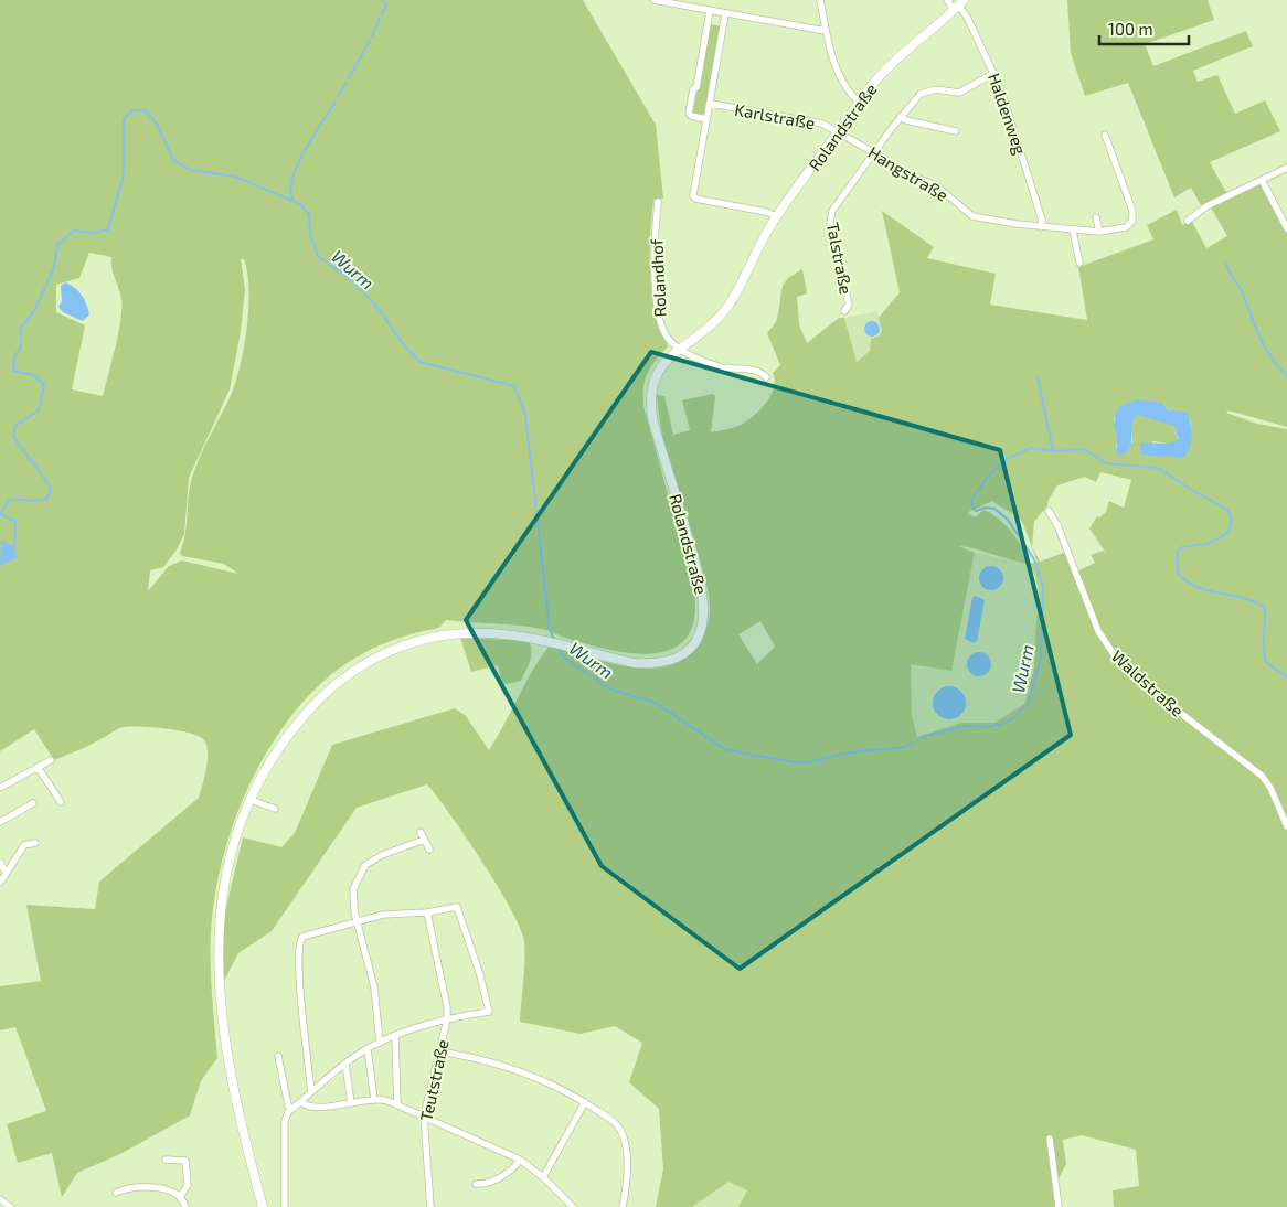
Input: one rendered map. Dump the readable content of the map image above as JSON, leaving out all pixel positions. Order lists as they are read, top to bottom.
{
  "streets": {
    "main road": ["Rolandstraße"],
    "street": [
      "Haldenweg",
      "Karlstraße",
      "Hangstraße",
      "Talstraße",
      "Rolandhof",
      "Waldstraße",
      "Teutstraße"
    ]
  },
  "crossings": [
    ["Haldenweg", "Rolandstraße"],
    ["Haldenweg", "Hangstraße"],
    ["Haldenweg", "Talstraße"],
    ["Karlstraße", "Rolandstraße"],
    ["Karlstraße", "Hangstraße"],
    ["Rolandstraße", "Hangstraße"],
    ["Rolandstraße", "Rolandhof"],
    ["Hangstraße", "Talstraße"]
  ],
  "water": ["Wurm"],
  "scale_bar": "100 m"
}
